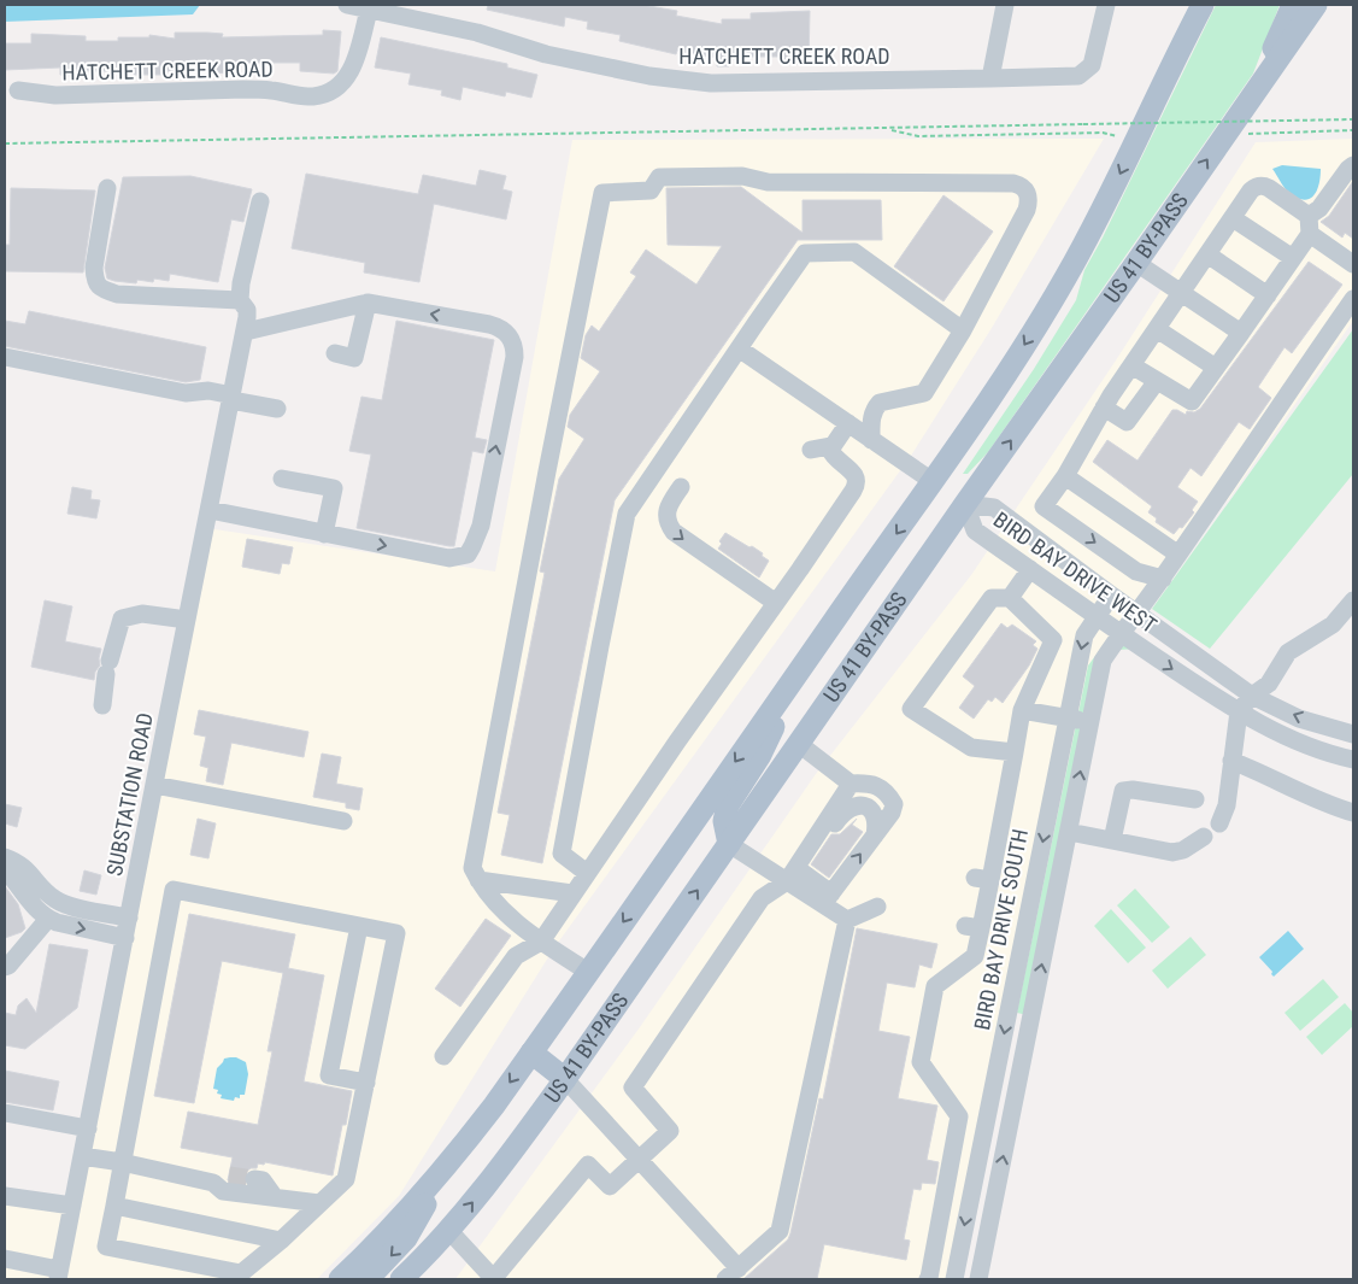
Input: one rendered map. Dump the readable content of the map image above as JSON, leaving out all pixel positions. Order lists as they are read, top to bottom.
{
  "streets": {
    "main road": ["US 41 BY-PASS"],
    "street": [
      "HATCHETT CREEK ROAD",
      "BIRD BAY DRIVE WEST",
      "SUBSTATION ROAD",
      "BIRD BAY DRIVE SOUTH"
    ]
  },
  "crossings": [
    ["US 41 BY-PASS", "BIRD BAY DRIVE WEST"],
    ["BIRD BAY DRIVE WEST", "BIRD BAY DRIVE SOUTH"]
  ]
}
